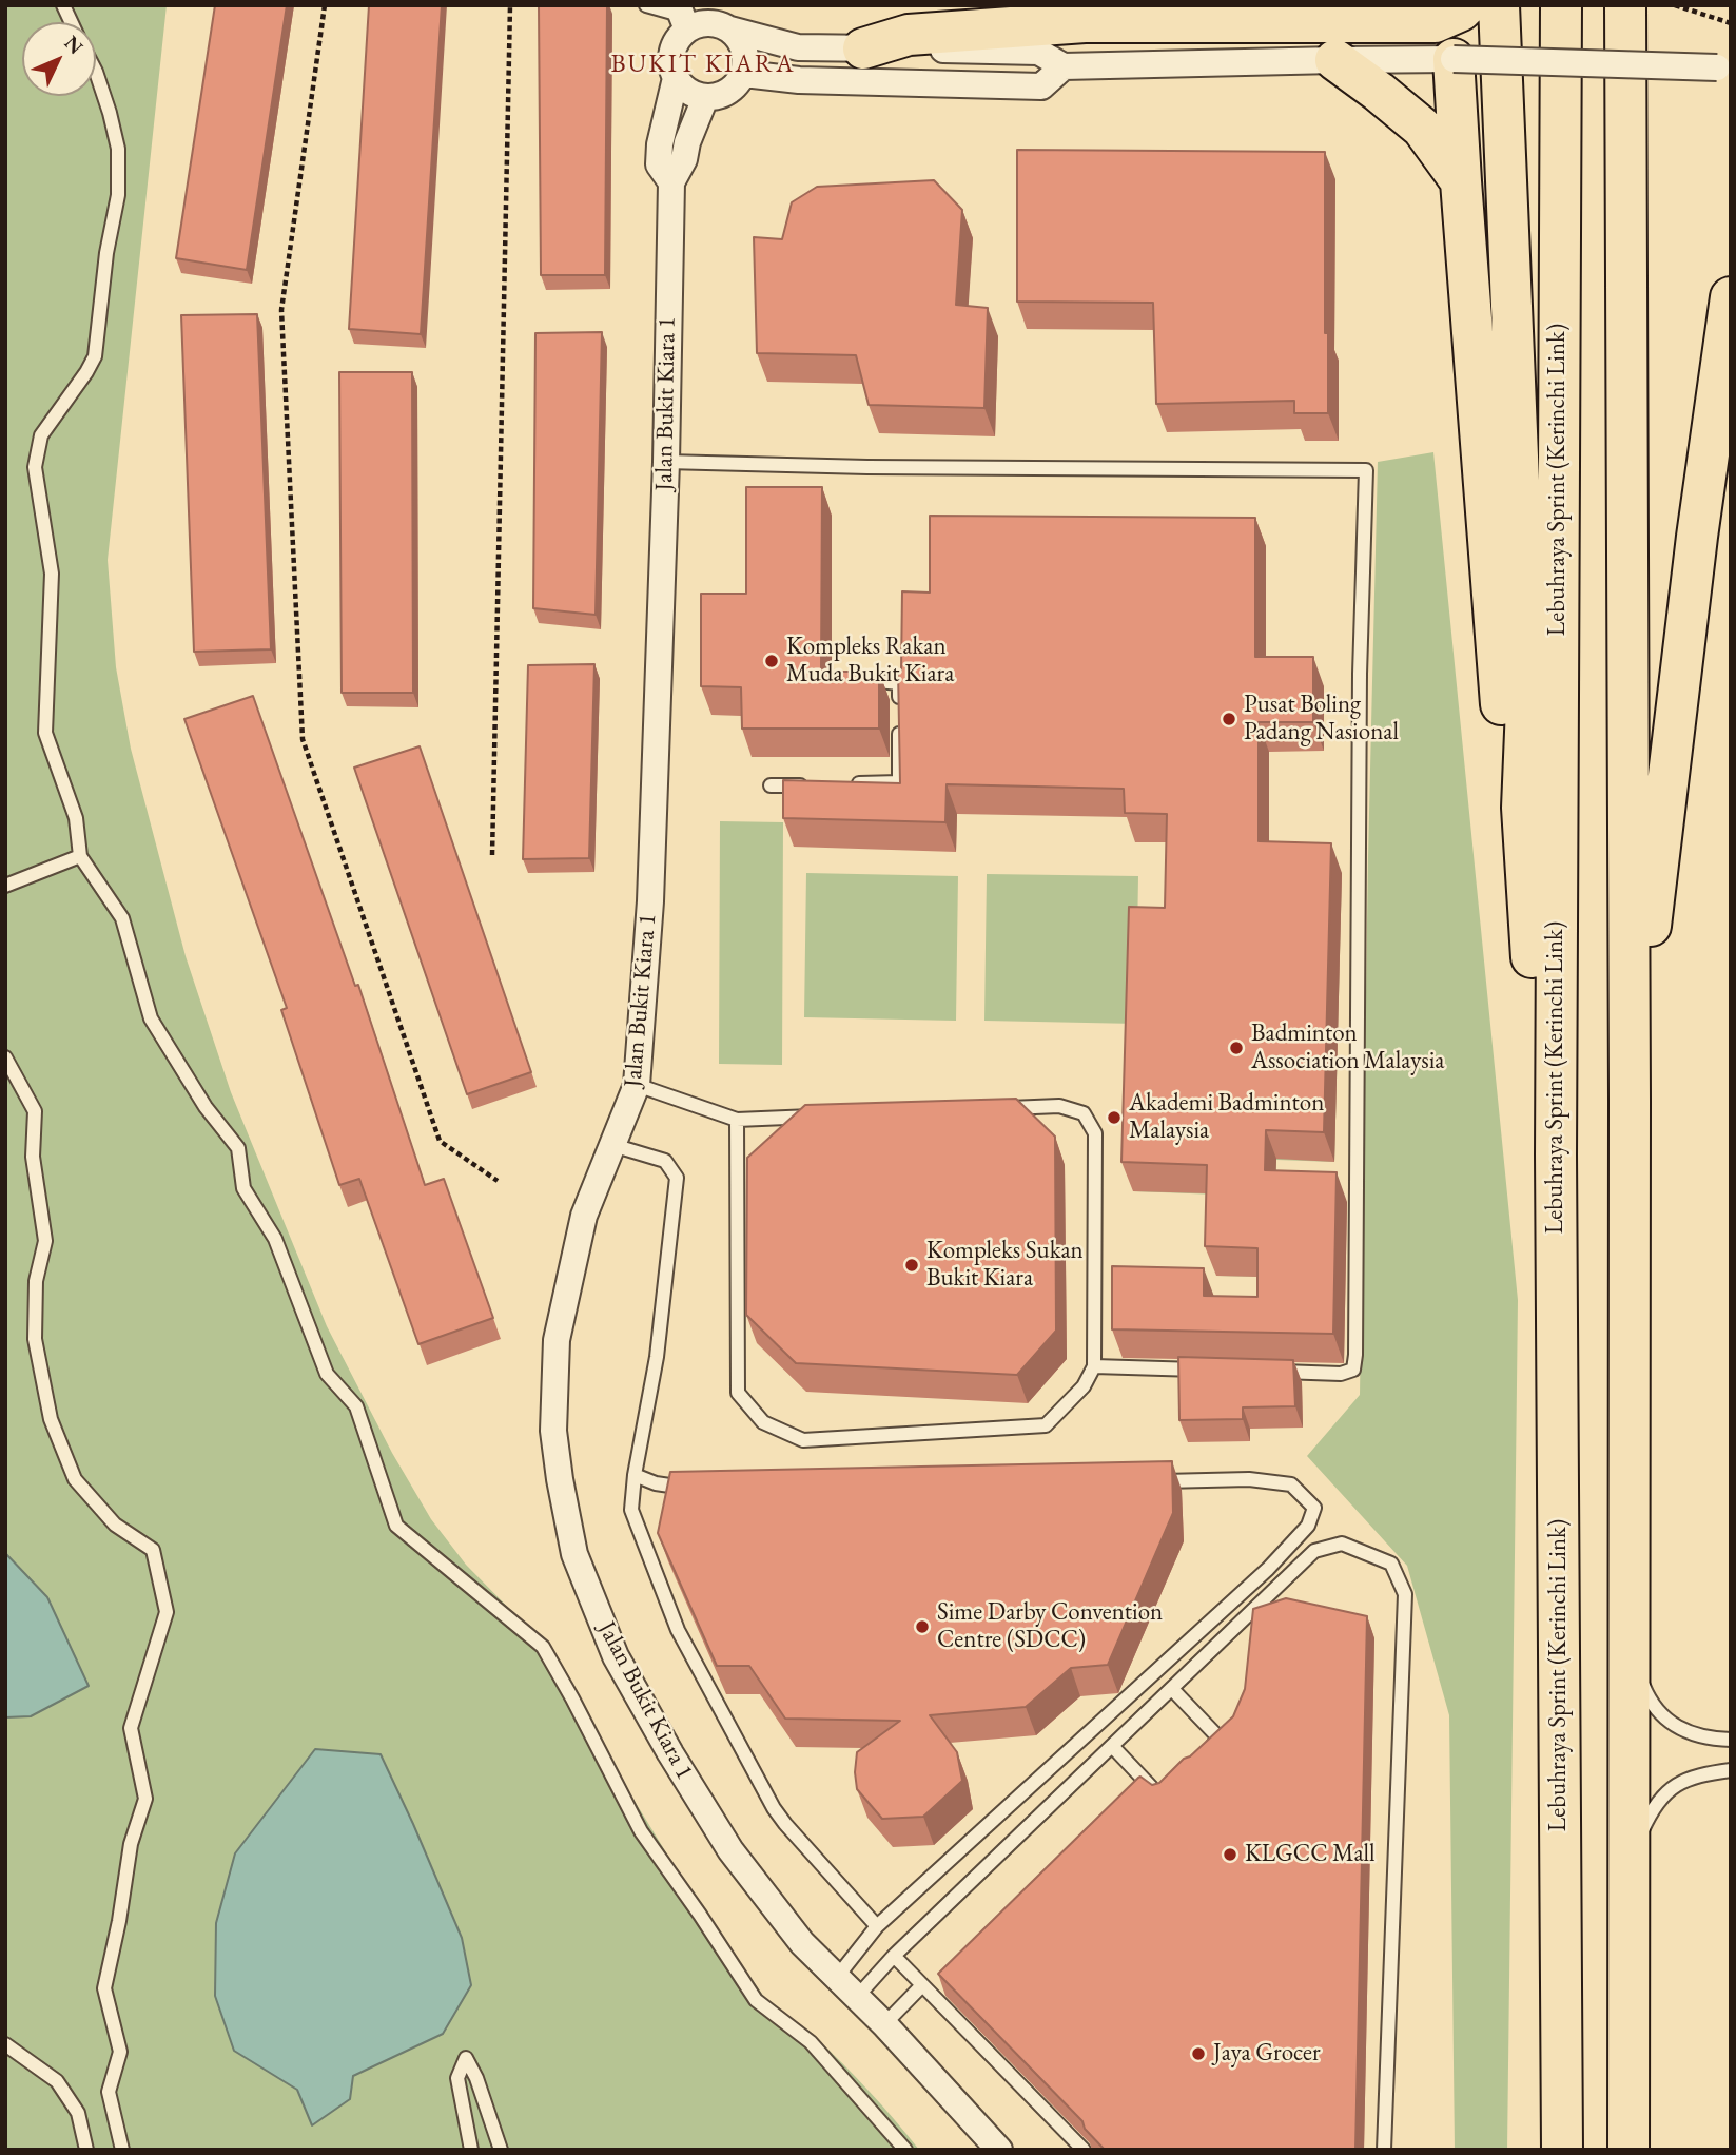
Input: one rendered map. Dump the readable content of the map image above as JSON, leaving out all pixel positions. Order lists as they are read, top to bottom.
{
  "streets": {
    "highway": ["Lebuhraya Sprint (Kerinchi Link)"],
    "street": ["Jalan Bukit Kiara 1"]
  },
  "districts": ["BUKIT KIARA"],
  "places": [
    "Kompleks Rakan Muda Bukit Kiara",
    "Pusat Boling Padang Nasional",
    "Badminton Association Malaysia",
    "Akademi Badminton Malaysia",
    "Kompleks Sukan Bukit Kiara",
    "Sime Darby Convention Centre (SDCC)",
    "KLGCC Mall",
    "Jaya Grocer"
  ],
  "north": "top right"
}
